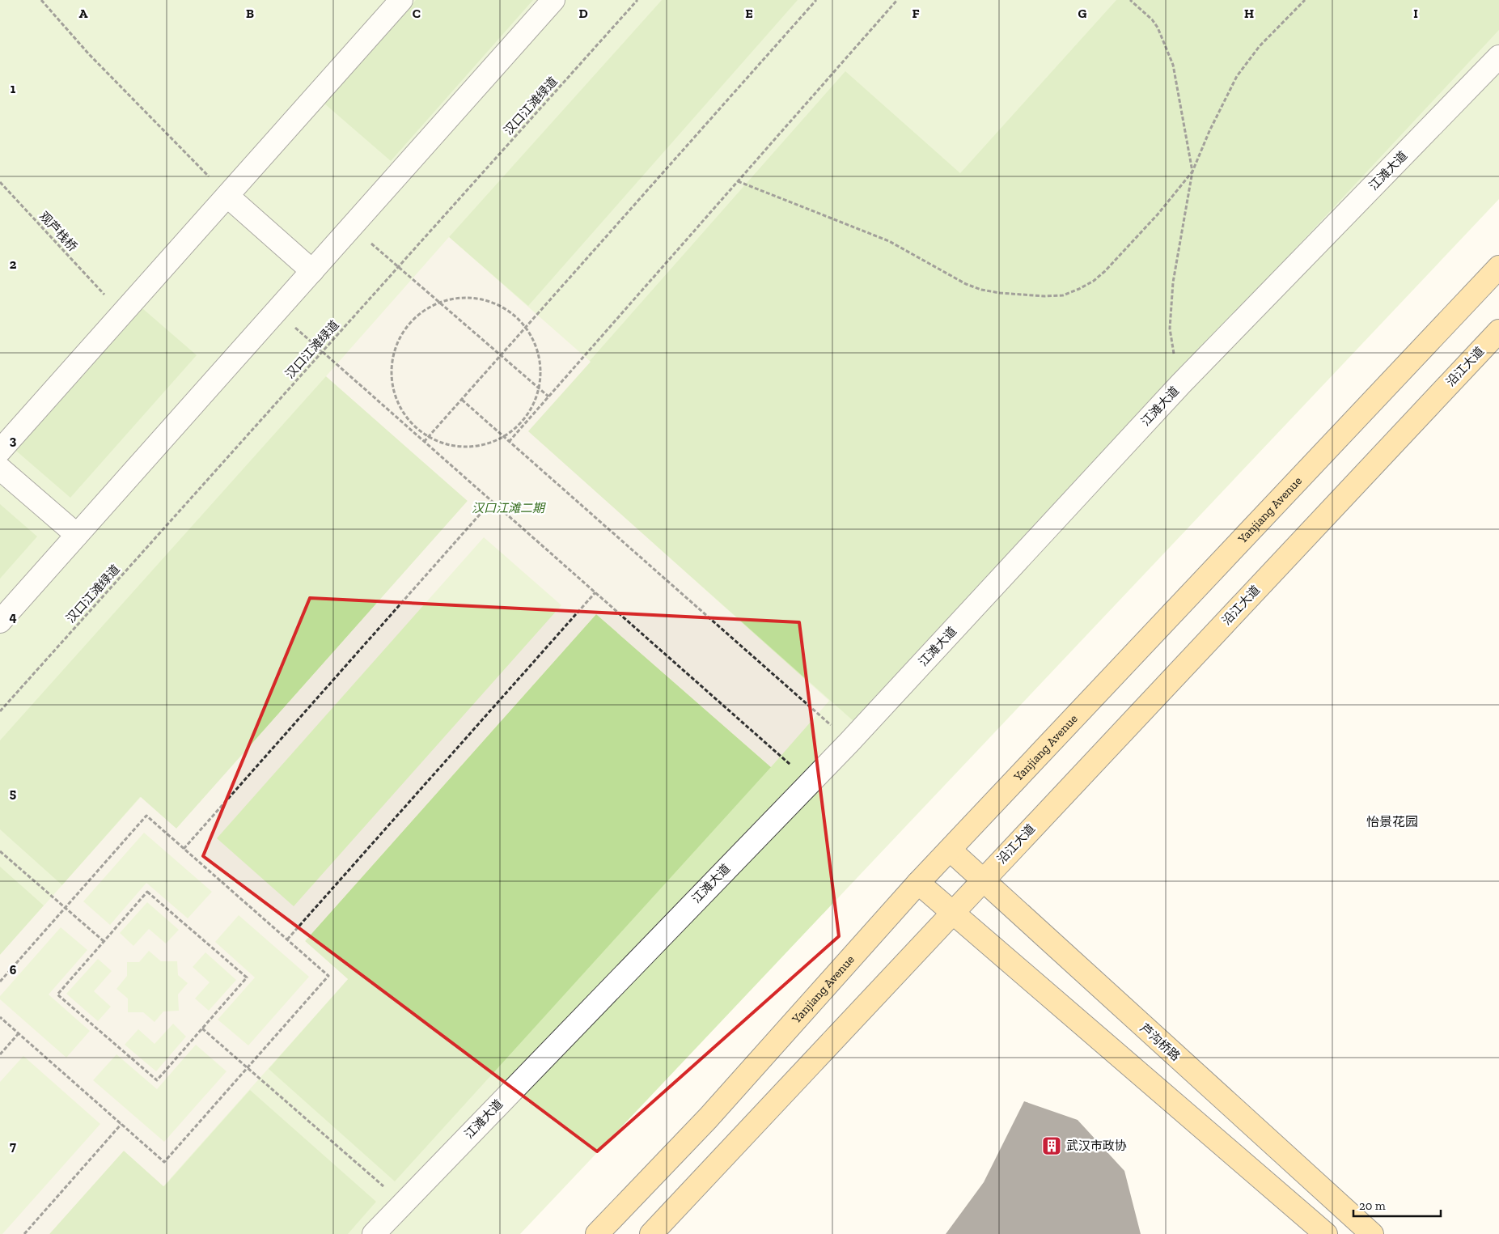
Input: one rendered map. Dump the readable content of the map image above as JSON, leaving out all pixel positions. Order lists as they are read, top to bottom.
{
  "streets": {
    "main road": ["沿江大道", "Yanjiang Avenue", "芦沟桥路"],
    "street": ["江滩大道"],
    "path": ["汉口江滩绿道", "观芦栈桥"]
  },
  "crossings": [
    ["沿江大道", "芦沟桥路"],
    ["Yanjiang Avenue", "芦沟桥路"]
  ],
  "districts": ["怡景花园"],
  "parks": ["汉口江滩二期"],
  "places": {
    "building": ["武汉市政协"]
  },
  "scale_bar": "20 m",
  "grid": {
    "columns": [
      "A",
      "B",
      "C",
      "D",
      "E",
      "F",
      "G",
      "H",
      "I"
    ],
    "rows": [
      "1",
      "2",
      "3",
      "4",
      "5",
      "6",
      "7"
    ]
  }
}
